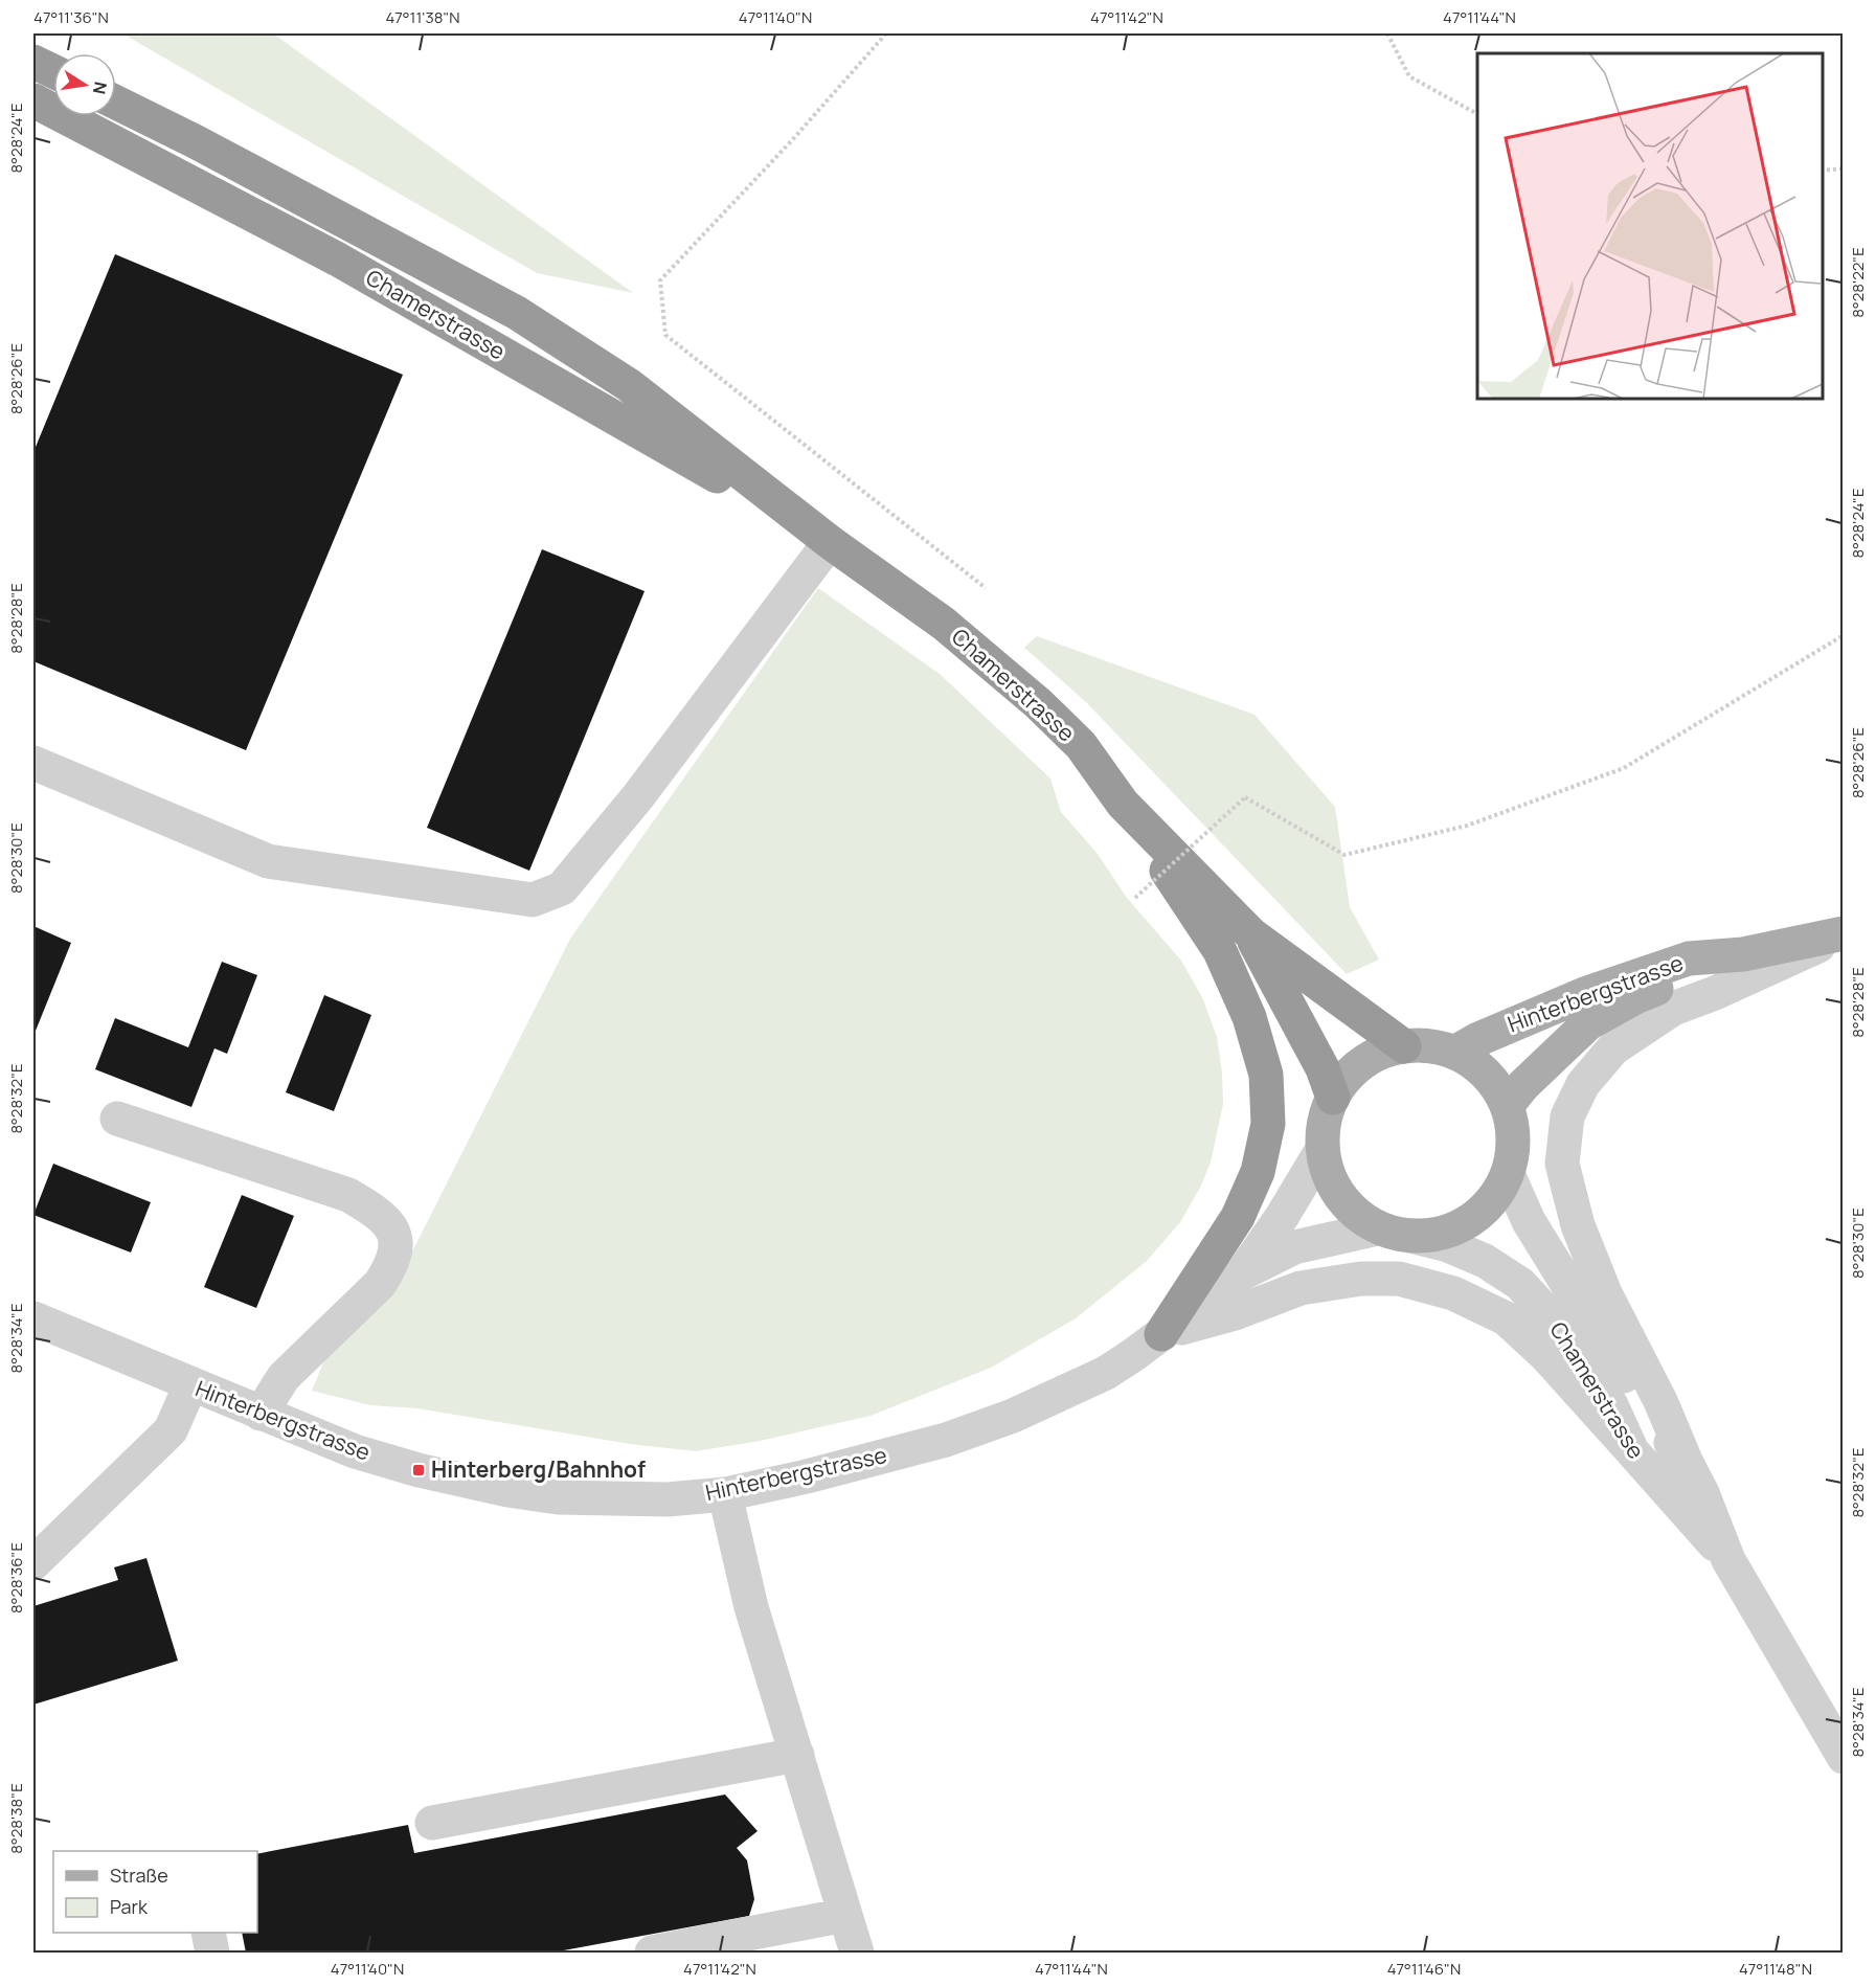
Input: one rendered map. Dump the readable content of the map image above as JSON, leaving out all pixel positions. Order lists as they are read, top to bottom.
{
  "streets": {
    "highway": ["Chamerstrasse"],
    "main road": ["Hinterbergstrasse"]
  },
  "crossings": [
    ["Chamerstrasse", "Hinterbergstrasse"]
  ],
  "places": {
    "transit": ["Hinterberg/Bahnhof"]
  },
  "legend": ["Straße", "Park"],
  "north": "right",
  "coordinates": [
    "47°11'36\"N",
    "47°11'38\"N",
    "47°11'40\"N",
    "47°11'42\"N",
    "47°11'44\"N",
    "8°28'24\"E",
    "8°28'22\"E",
    "8°28'26\"E",
    "8°28'28\"E",
    "8°28'30\"E",
    "8°28'32\"E",
    "8°28'34\"E",
    "8°28'36\"E",
    "8°28'38\"E",
    "47°11'46\"N",
    "47°11'48\"N"
  ]
}
